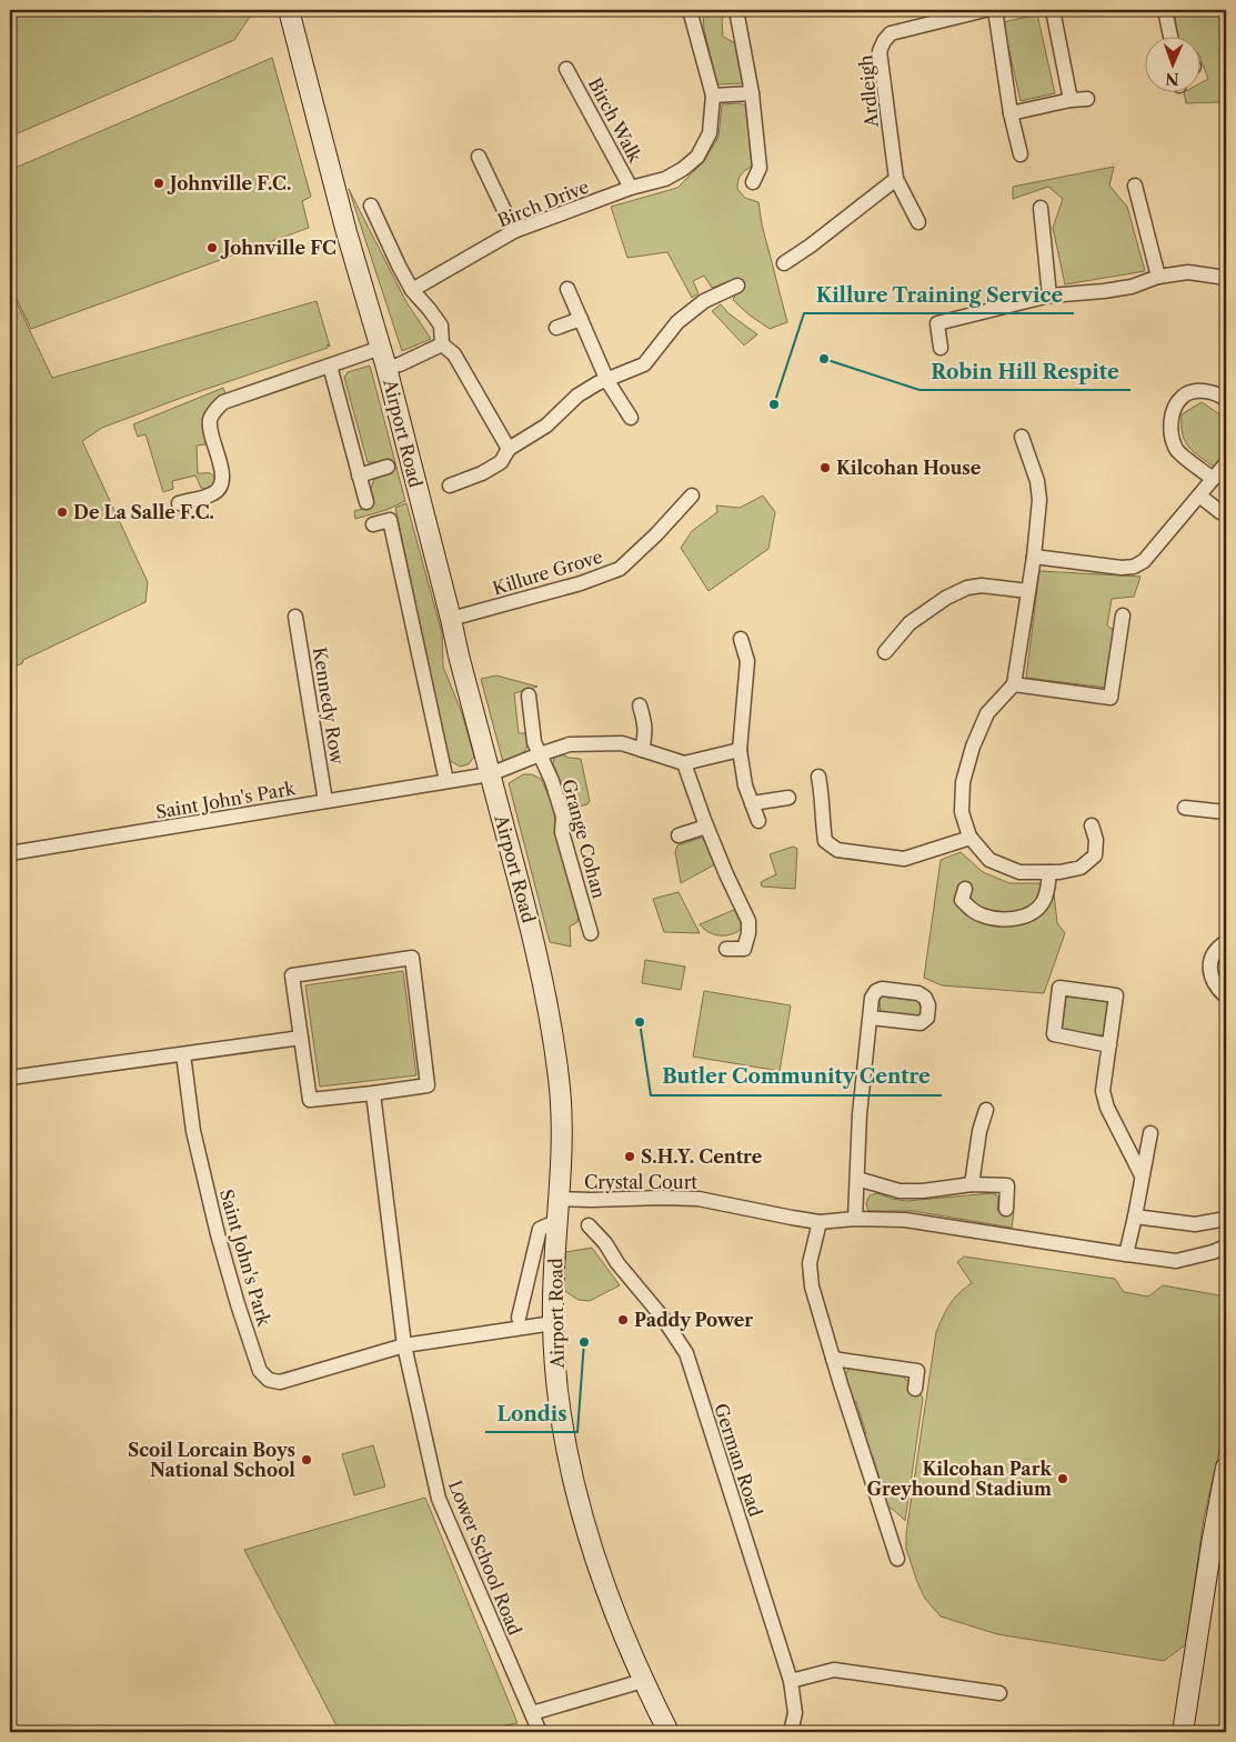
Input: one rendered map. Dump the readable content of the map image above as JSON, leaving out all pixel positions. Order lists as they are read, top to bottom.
{
  "streets": {
    "main road": ["Airport Road"],
    "street": [
      "Ardleigh",
      "Birch Walk",
      "Birch Drive",
      "Killure Grove",
      "Kennedy Row",
      "Saint John's Park",
      "Grange Cohan",
      "Crystal Court",
      "German Road",
      "Lower School Road"
    ]
  },
  "crossings": [
    ["Birch Walk", "Birch Drive"],
    ["Airport Road", "Killure Grove"],
    ["Airport Road", "Saint John's Park"],
    ["Airport Road", "Crystal Court"],
    ["Kennedy Row", "Saint John's Park"],
    ["Saint John's Park", "Lower School Road"]
  ],
  "places": [
    "Johnville F.C.",
    "Johnville FC",
    "Robin Hill Respite",
    "Killure Training Service",
    "Kilcohan House",
    "De La Salle F.C.",
    "Butler Community Centre",
    "S.H.Y. Centre",
    "Paddy Power",
    "Londis",
    "Scoil Lorcain Boys National School",
    "Kilcohan Park Greyhound Stadium"
  ],
  "north": "bottom"
}
